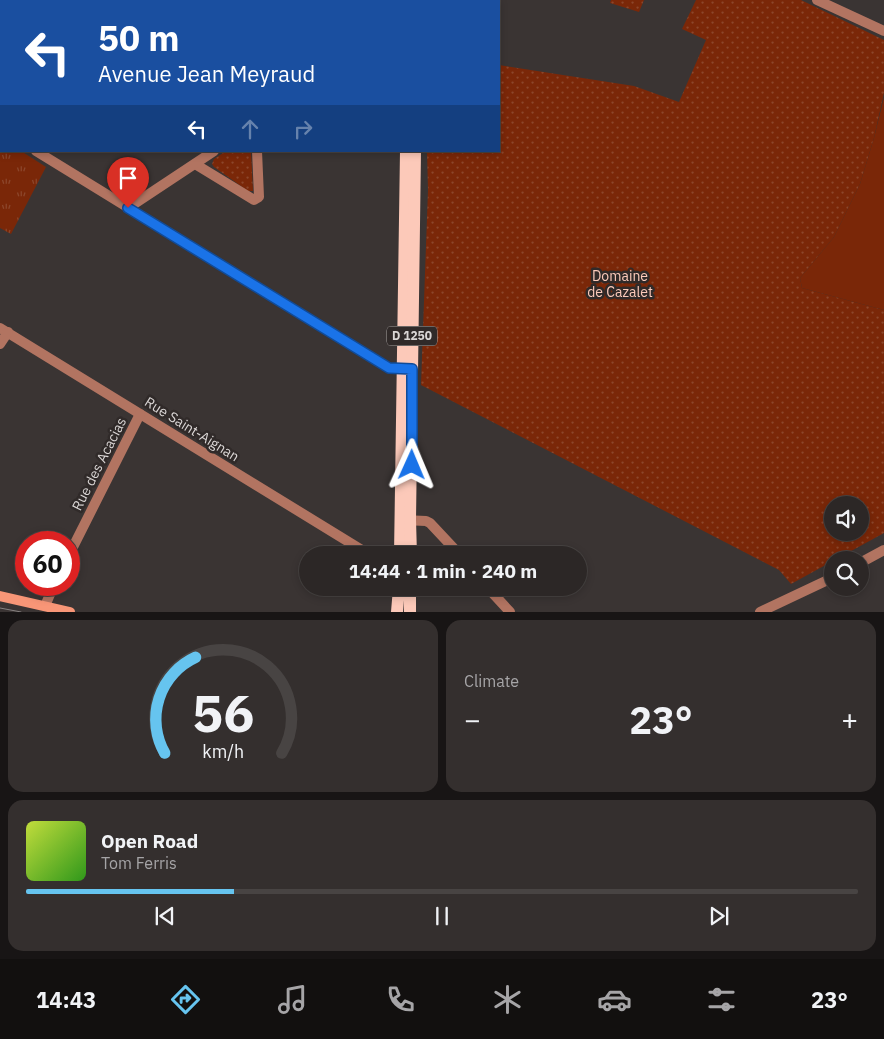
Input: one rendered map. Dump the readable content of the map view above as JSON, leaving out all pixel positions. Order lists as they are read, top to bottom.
{
  "streets": {
    "main road": ["D 1250"],
    "street": ["Rue Saint-Aignan", "Rue des Acacias"]
  },
  "crossings": [
    ["Rue Saint-Aignan", "Rue des Acacias"]
  ],
  "parks": ["Domaine de Cazalet"],
  "page": {
    "turn": ["50 m", "Avenue Jean Meyraud"],
    "limit": "60",
    "trip": "14:44 · 1 min · 240 m",
    "tile": "Climate",
    "heat": ["−", "23°", "+"],
    "song": ["Open Road", "Tom Ferris"],
    "tabs": ["14:43", "23°"],
    "gauge": ["56", "km/h"]
  }
}
